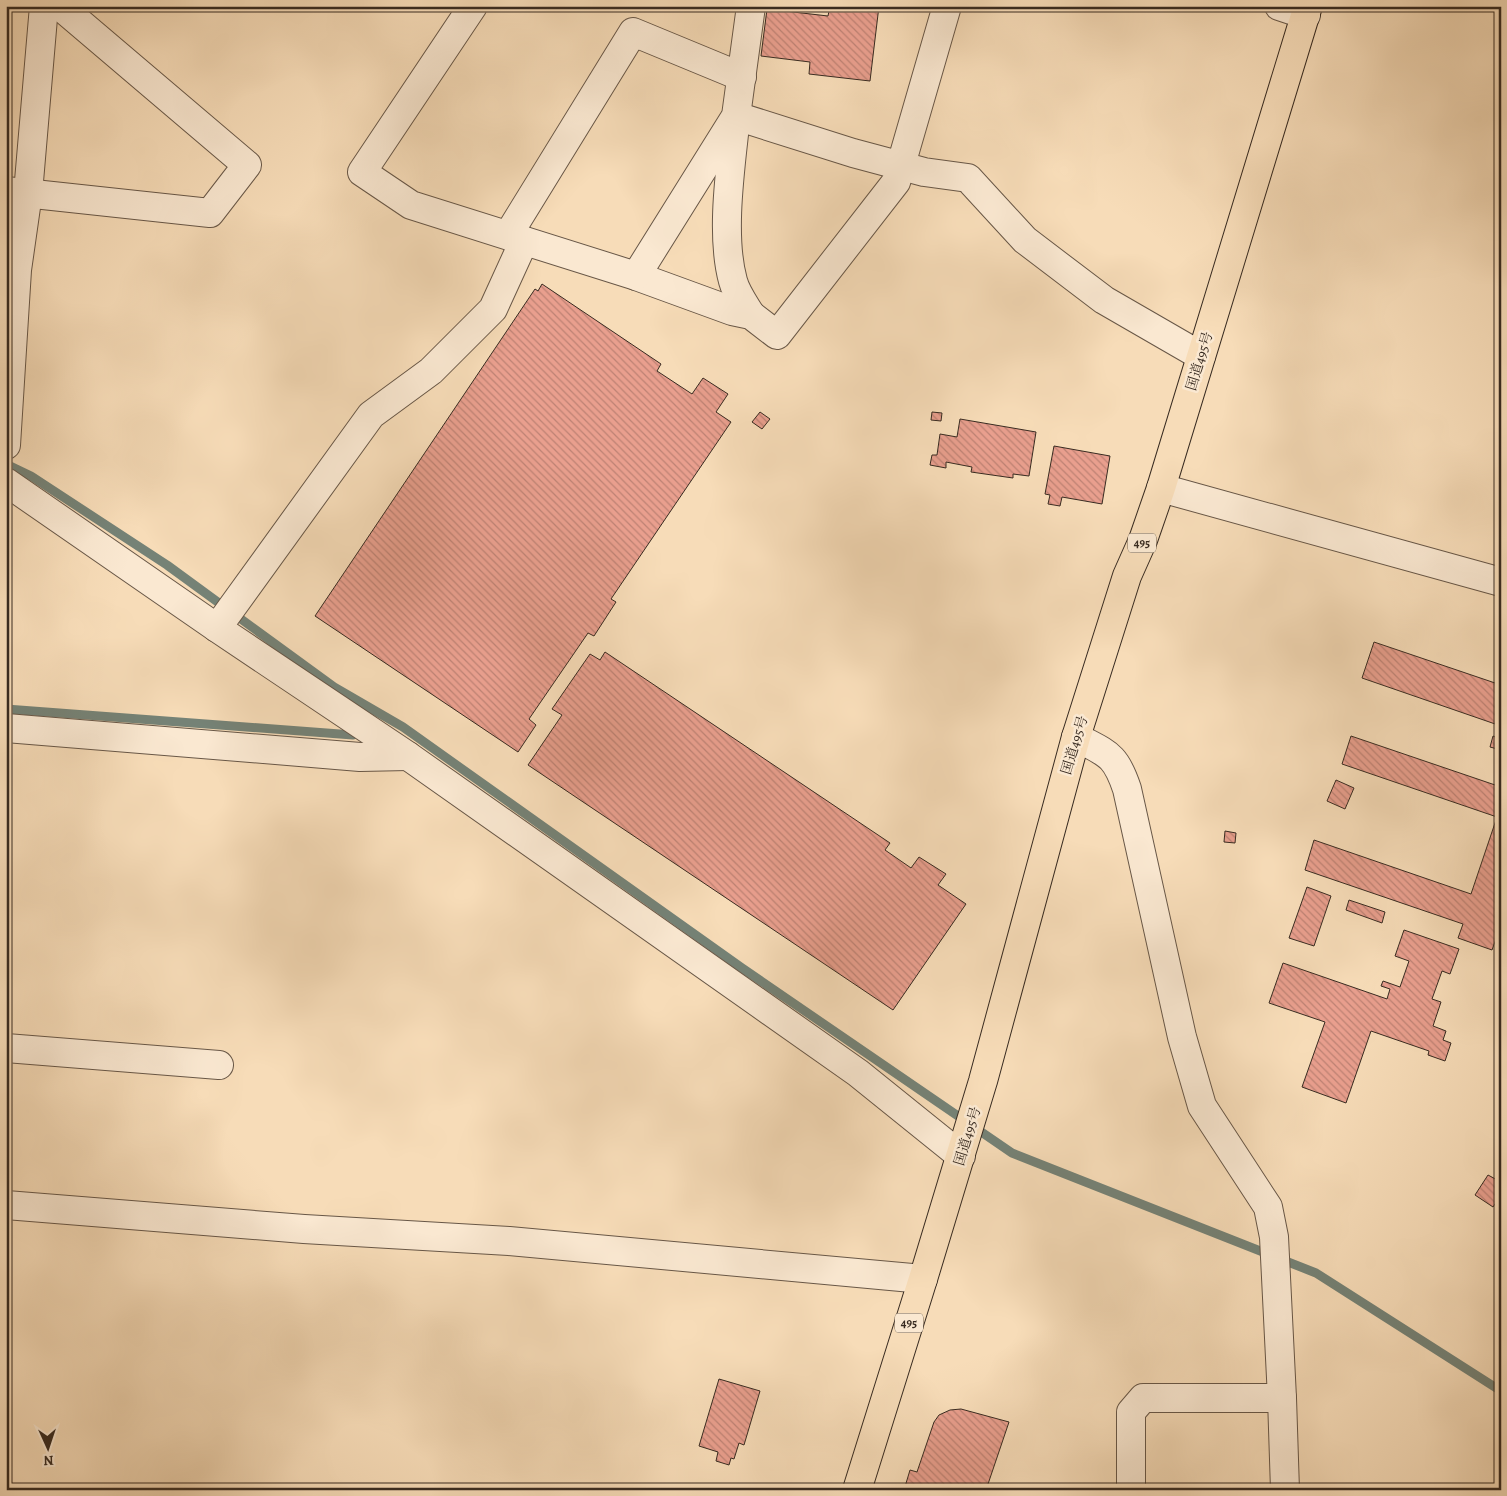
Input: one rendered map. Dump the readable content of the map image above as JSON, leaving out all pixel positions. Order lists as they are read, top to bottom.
{
  "streets": {
    "highway": ["国道495号", "495"]
  },
  "north": "bottom"
}
